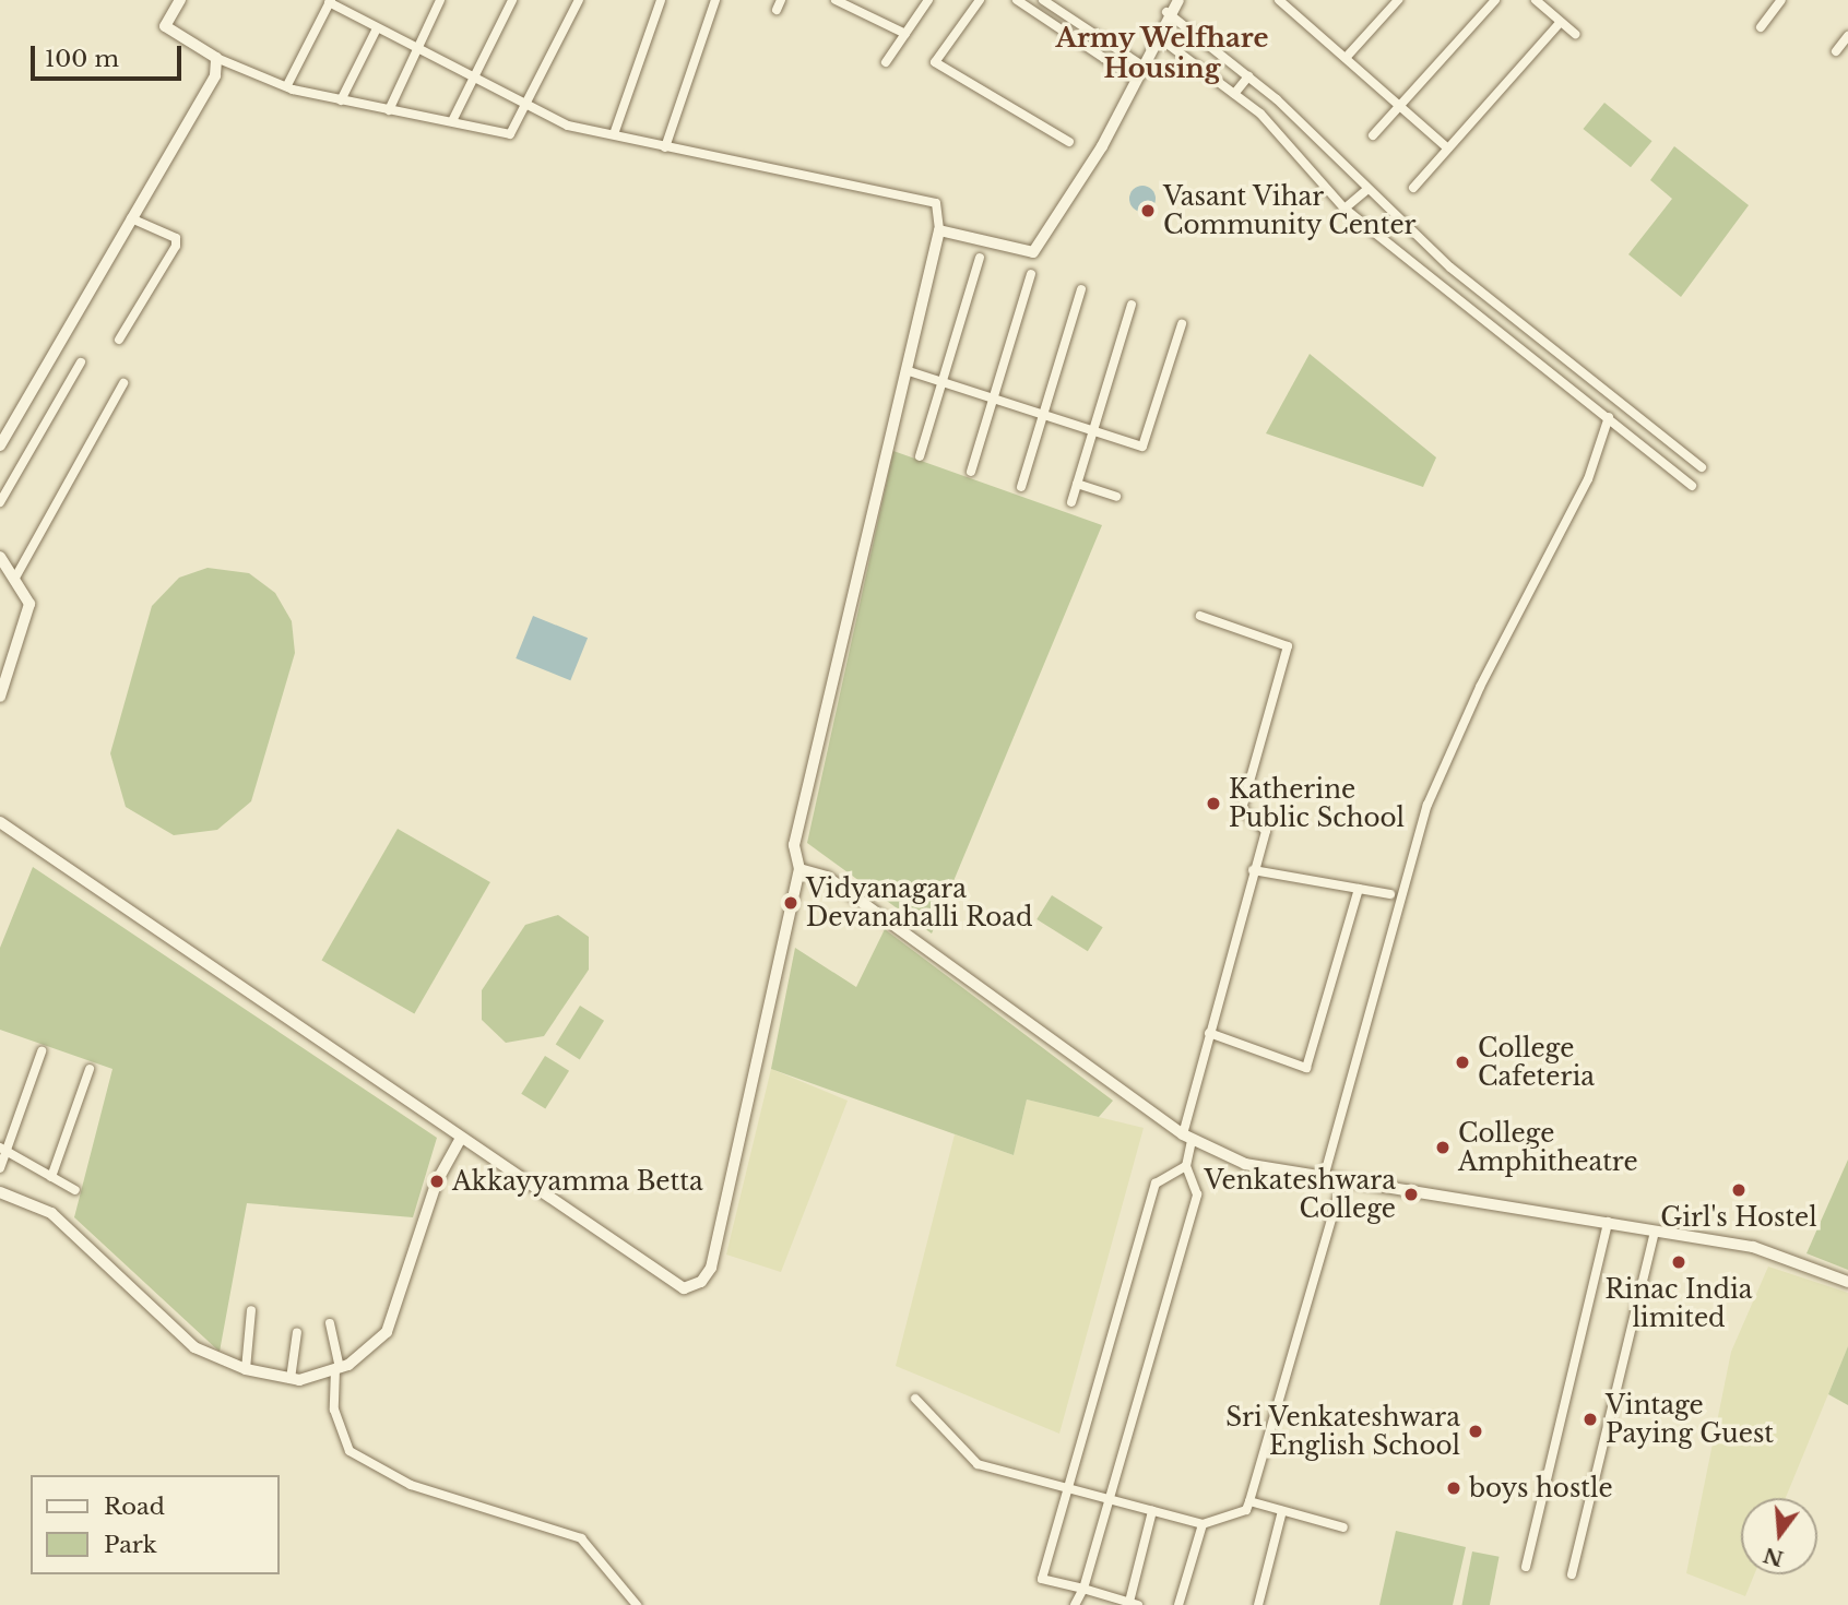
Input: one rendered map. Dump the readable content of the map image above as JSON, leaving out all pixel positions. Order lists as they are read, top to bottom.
{
  "districts": ["Army Welfhare Housing"],
  "places": [
    "Vasant Vihar Community Center",
    "Katherine Public School",
    "Vidyanagara Devanahalli Road",
    "College Cafeteria",
    "College Amphitheatre",
    "Akkayyamma Betta",
    "Girl's Hostel",
    "Venkateshwara College",
    "Rinac India limited",
    "Vintage Paying Guest",
    "Sri Venkateshwara English School",
    "boys hostle"
  ],
  "legend": ["Road", "Park"],
  "scale_bar": "100 m",
  "north": "bottom"
}
